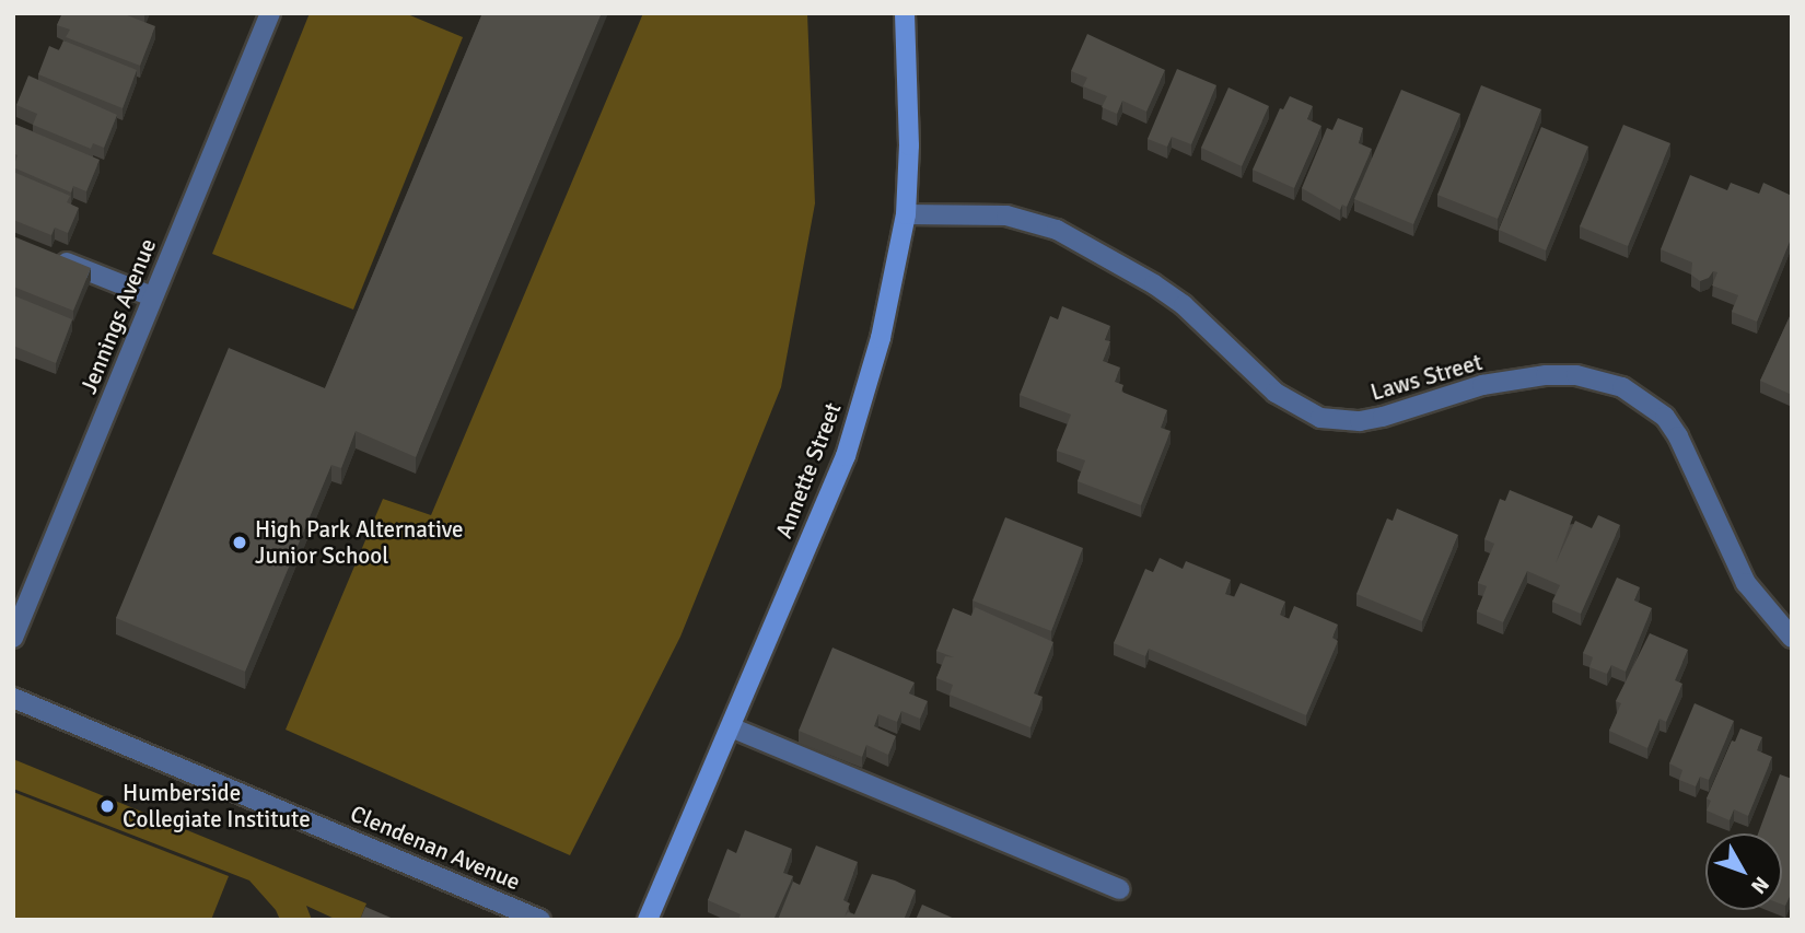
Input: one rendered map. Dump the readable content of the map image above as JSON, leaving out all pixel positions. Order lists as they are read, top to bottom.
{
  "streets": {
    "street": [
      "Jennings Avenue",
      "Laws Street",
      "Annette Street",
      "Clendenan Avenue"
    ]
  },
  "crossings": [
    ["Laws Street", "Annette Street"]
  ],
  "places": ["High Park Alternative Junior School", "Humberside Collegiate Institute"],
  "north": "bottom right"
}
